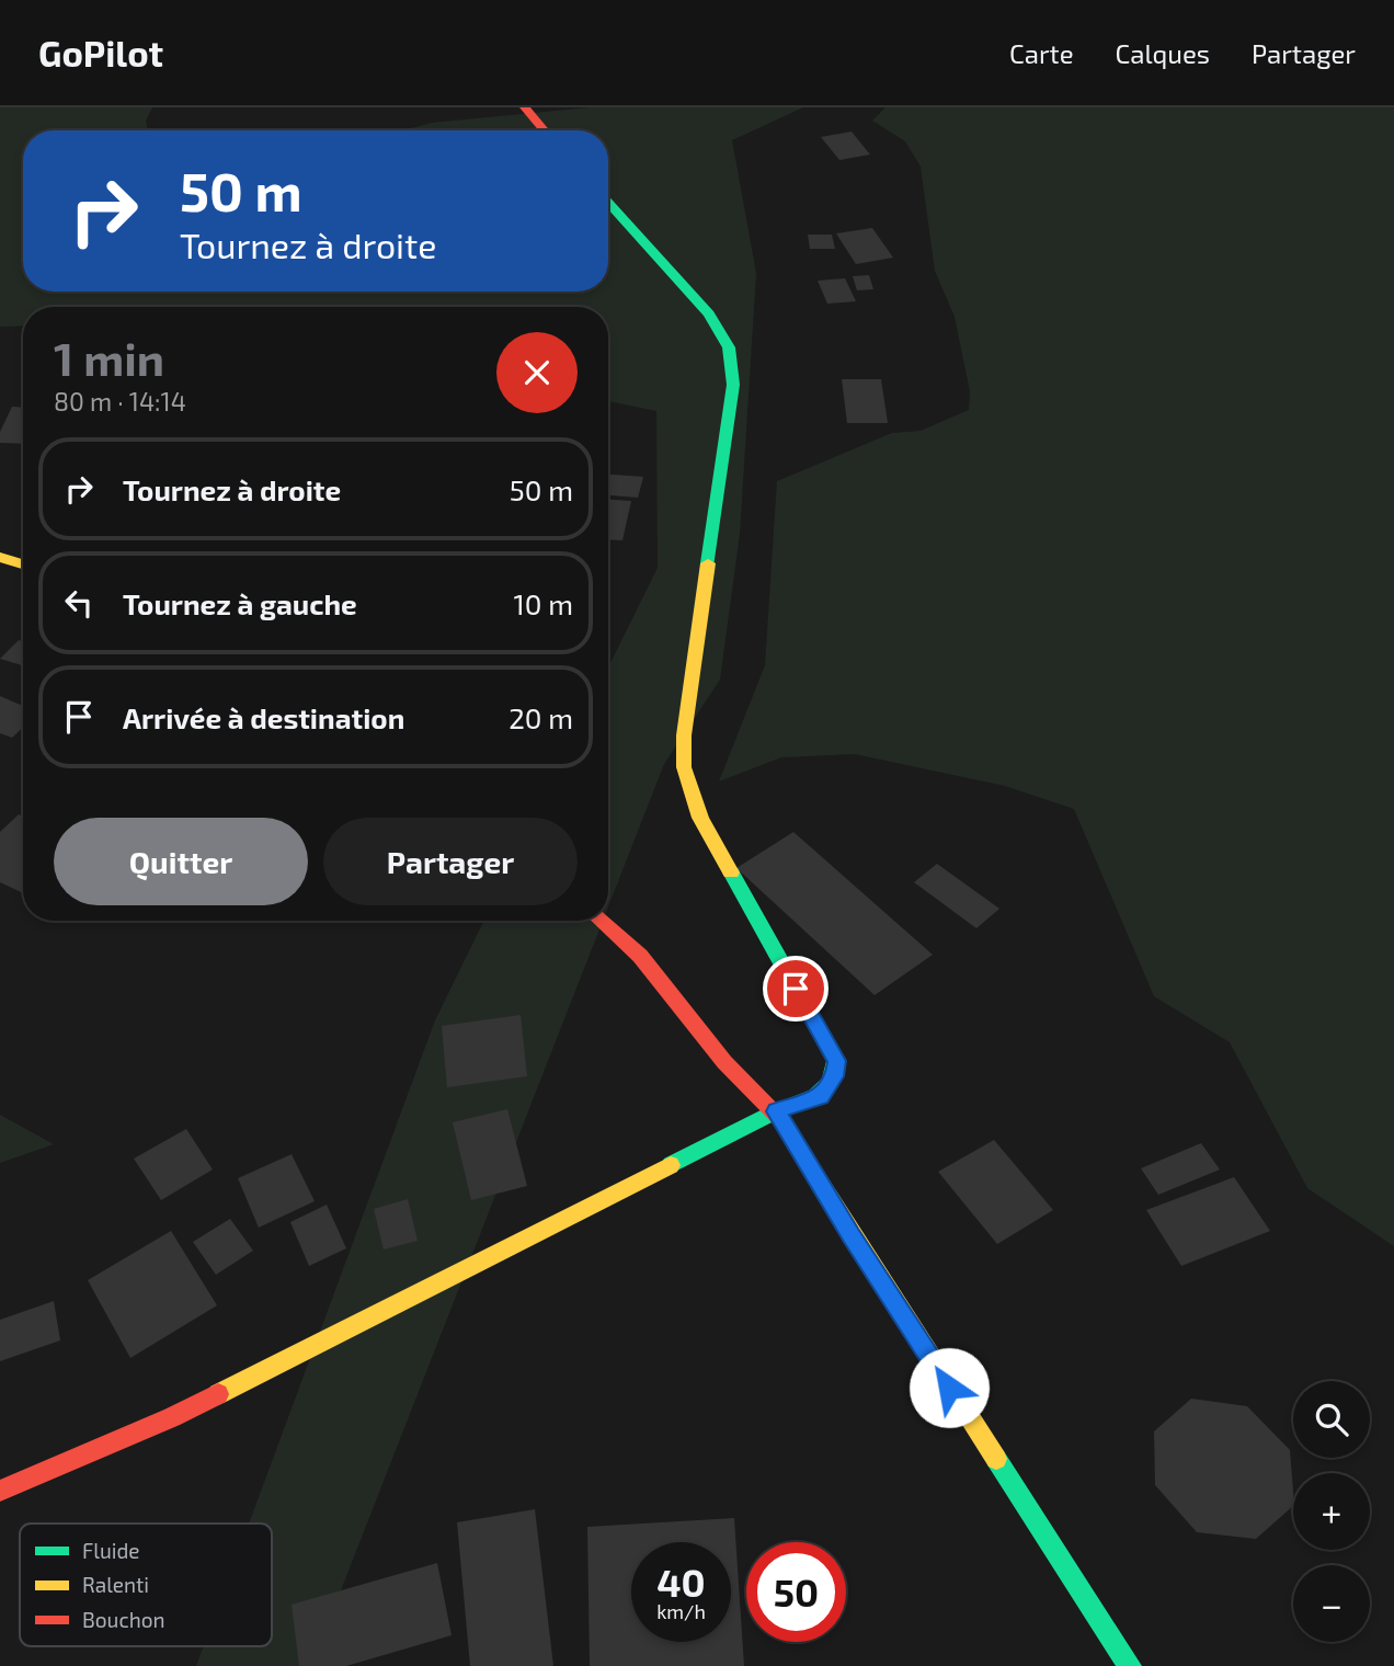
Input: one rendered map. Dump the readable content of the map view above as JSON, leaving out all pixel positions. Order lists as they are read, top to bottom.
{
  "legend": ["Fluide", "Ralenti", "Bouchon"],
  "page": {
    "header": "GoPilot",
    "nav": ["Carte", "Calques", "Partager"],
    "turn": ["50 m", "Tournez à droite"],
    "heading": ["1 min", "80 m · 14:14"],
    "list": [
      {
        "name": "Tournez à droite",
        "value": "50 m"
      },
      {
        "name": "Tournez à gauche",
        "value": "10 m"
      },
      {
        "name": "Arrivée à destination",
        "value": "20 m"
      }
    ],
    "buttons": ["Quitter", "Partager"],
    "map_buttons": ["+", "−"],
    "speed": "40 km/h",
    "limit": "50"
  }
}
